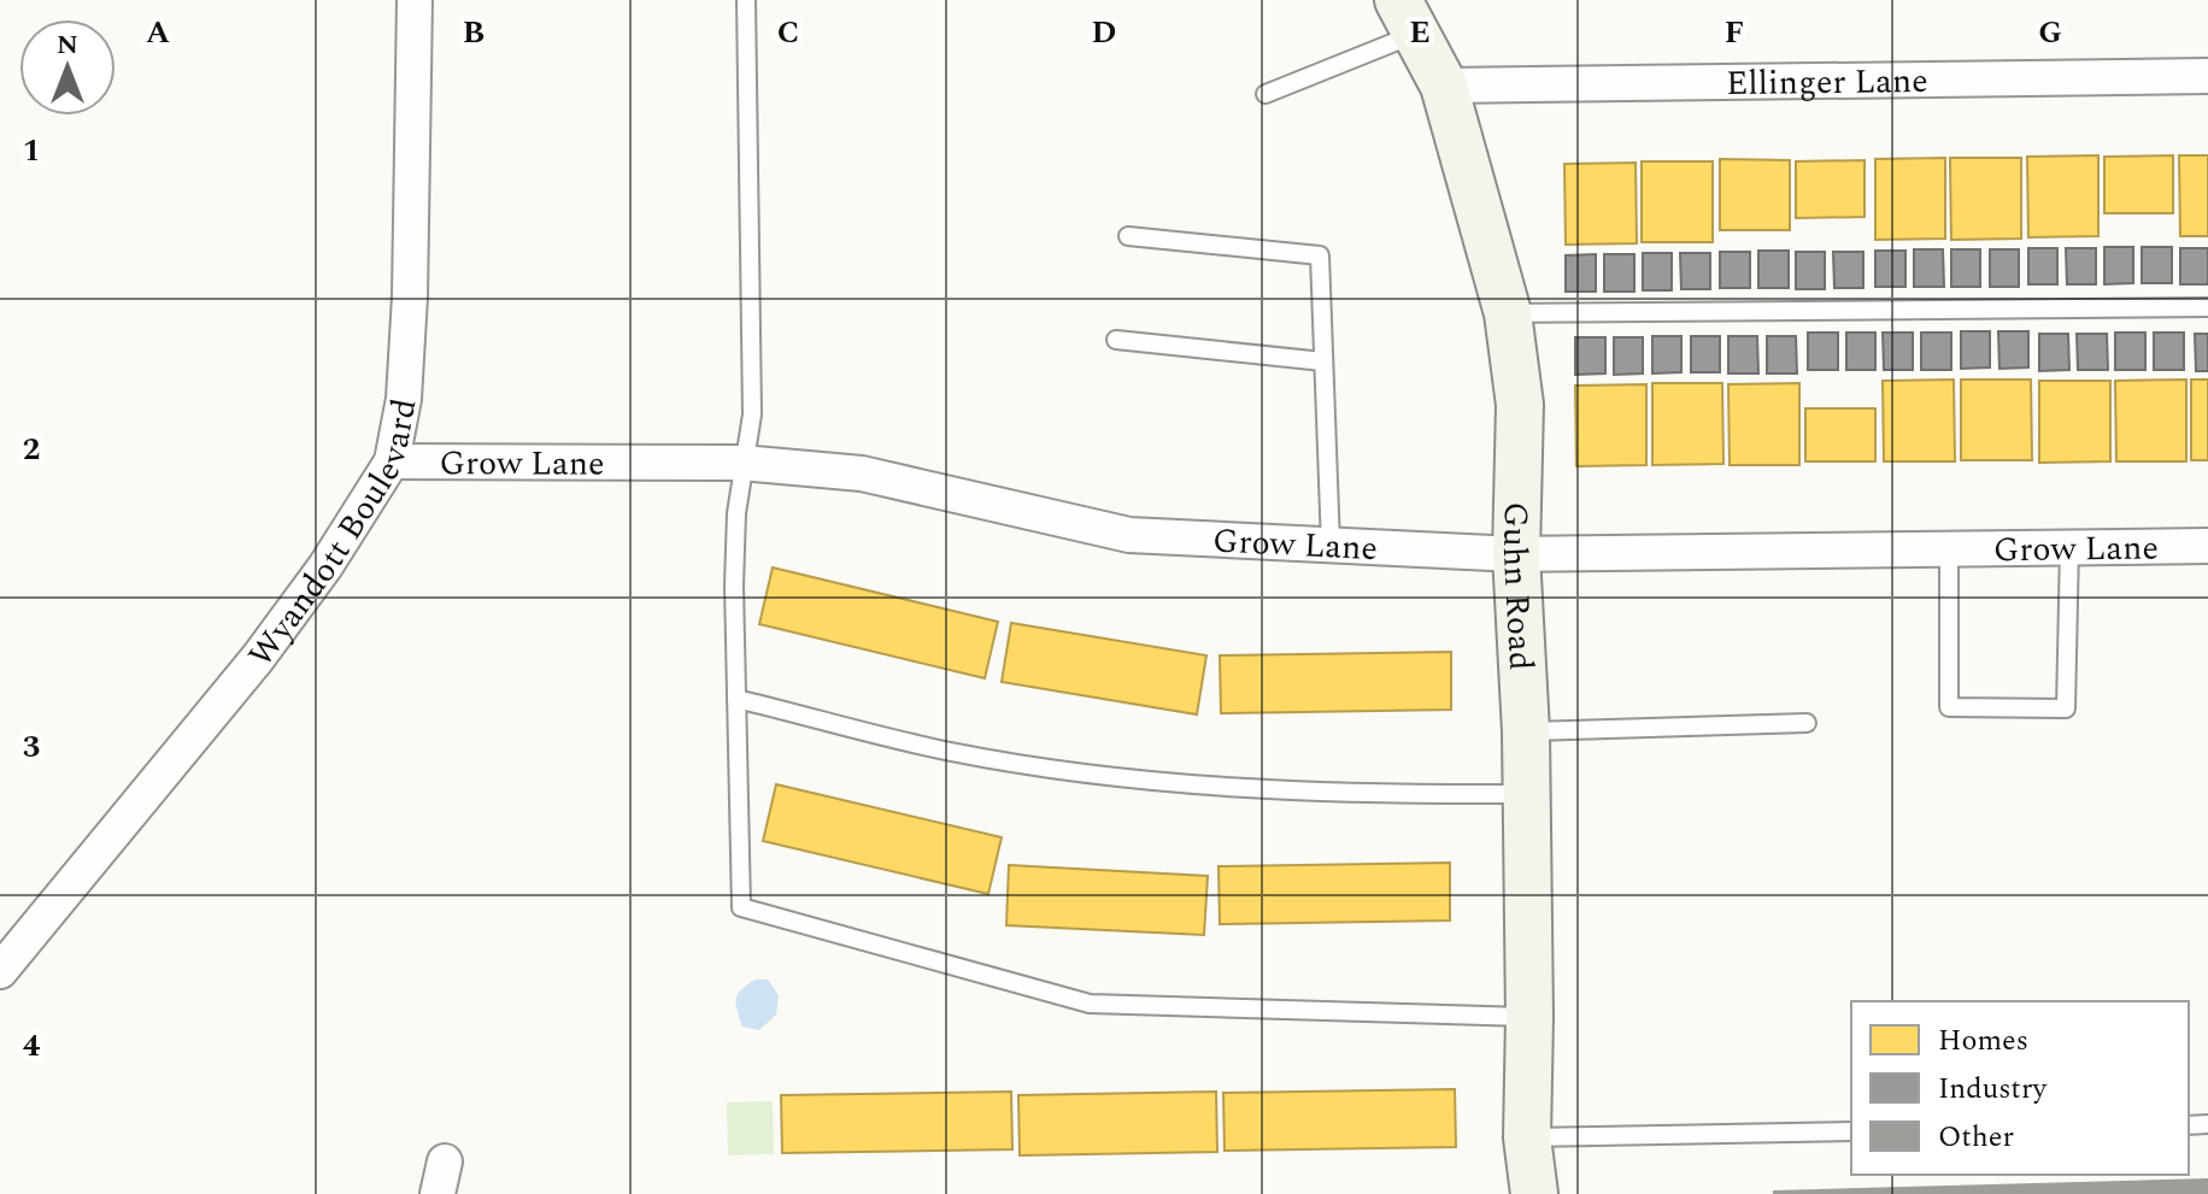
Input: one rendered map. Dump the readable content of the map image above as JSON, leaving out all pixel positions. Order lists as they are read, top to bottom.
{
  "streets": {
    "street": [
      "Ellinger Lane",
      "Grow Lane",
      "Wyandott Boulevard",
      "Guhn Road"
    ]
  },
  "crossings": [
    ["Ellinger Lane", "Guhn Road"],
    ["Grow Lane", "Wyandott Boulevard"],
    ["Grow Lane", "Guhn Road"]
  ],
  "legend": ["Homes", "Industry", "Other"],
  "north": "top",
  "grid": {
    "columns": [
      "A",
      "B",
      "C",
      "D",
      "E",
      "F",
      "G"
    ],
    "rows": [
      "1",
      "2",
      "3",
      "4"
    ]
  }
}
